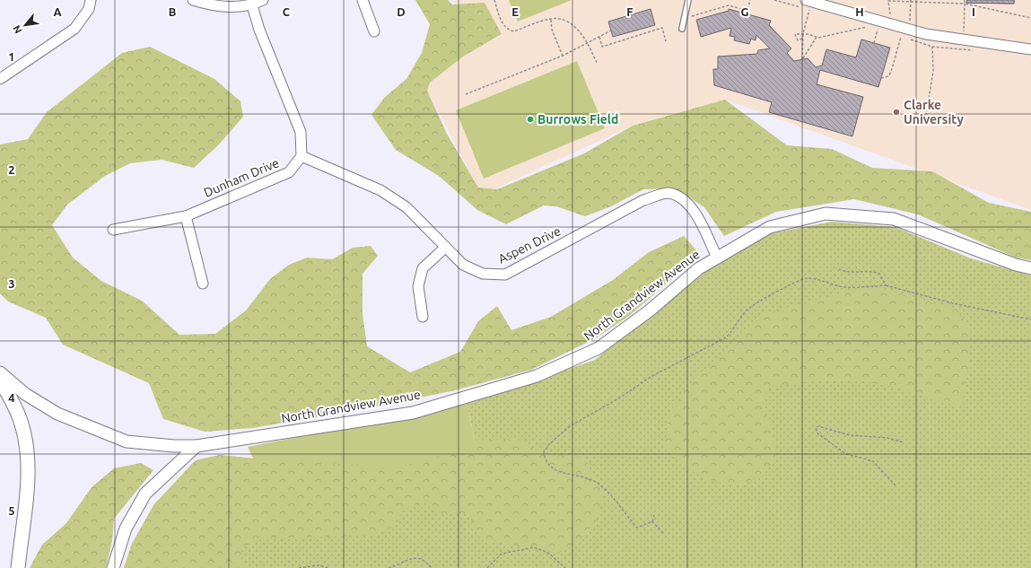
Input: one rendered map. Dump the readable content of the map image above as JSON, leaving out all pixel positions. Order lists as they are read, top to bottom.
{
  "streets": {
    "street": ["Dunham Drive", "Aspen Drive", "North Grandview Avenue"]
  },
  "crossings": [
    ["Dunham Drive", "Aspen Drive"],
    ["Aspen Drive", "North Grandview Avenue"]
  ],
  "places": ["Clarke University", "Burrows Field"],
  "north": "bottom left",
  "grid": {
    "columns": [
      "A",
      "B",
      "C",
      "D",
      "E",
      "F",
      "G",
      "H",
      "I"
    ],
    "rows": [
      "1",
      "2",
      "3",
      "4",
      "5"
    ]
  }
}
